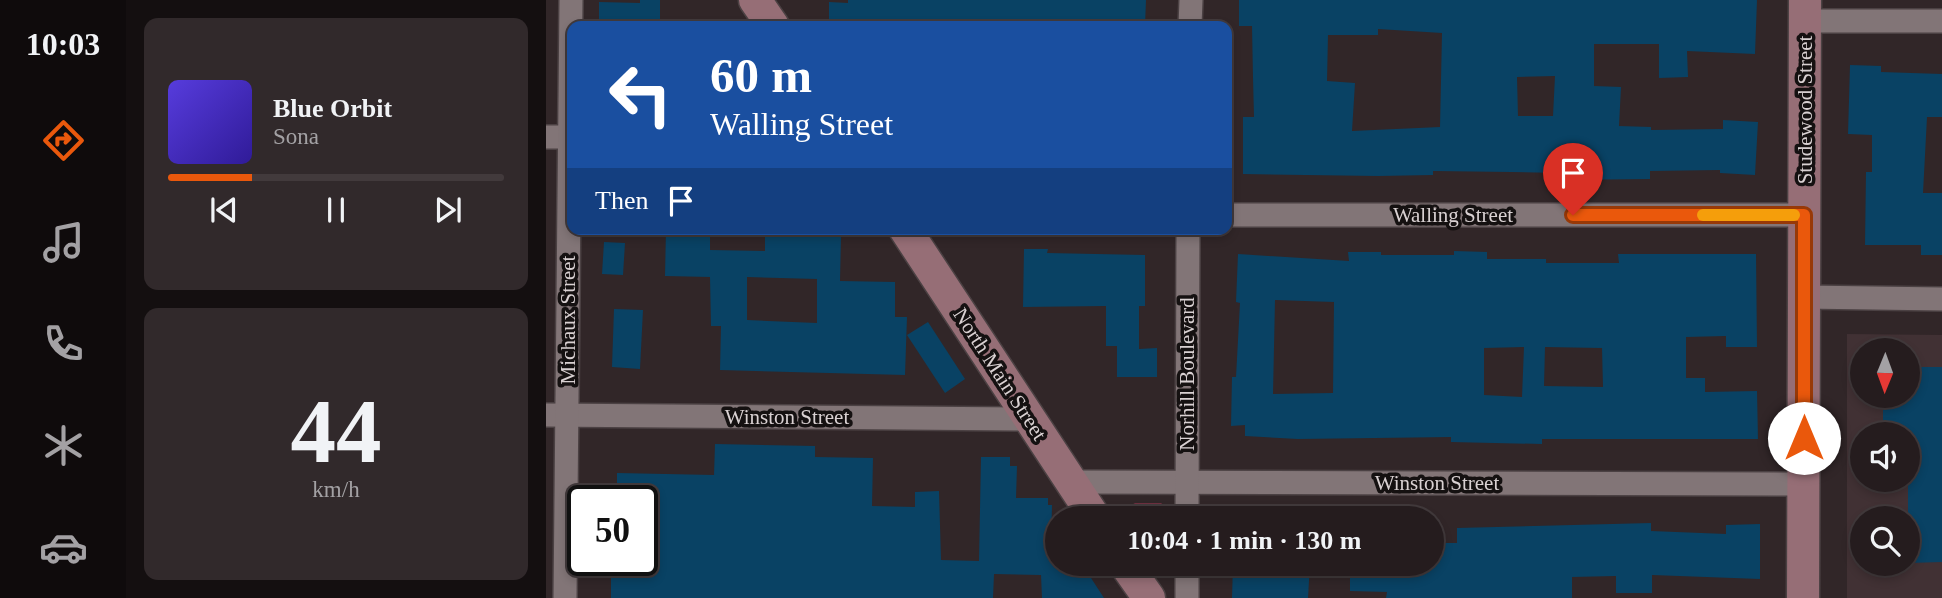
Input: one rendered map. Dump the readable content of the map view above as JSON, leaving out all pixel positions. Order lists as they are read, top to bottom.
{
  "streets": {
    "main road": ["Studewood Street", "North Main Street"],
    "street": [
      "Walling Street",
      "Michaux Street",
      "Norhill Boulevard",
      "Winston Street"
    ]
  },
  "crossings": [
    ["Studewood Street", "Walling Street"],
    ["Studewood Street", "Winston Street"],
    ["Michaux Street", "Winston Street"],
    ["North Main Street", "Winston Street"],
    ["Norhill Boulevard", "Winston Street"]
  ],
  "north": "bottom",
  "page": {
    "tabs": "10:03",
    "turn": ["60 m", "Walling Street"],
    "song": ["Blue Orbit", "Sona"],
    "then": "Then",
    "tile": ["44", "km/h"],
    "limit": "50",
    "trip": "10:04 · 1 min · 130 m"
  }
}
